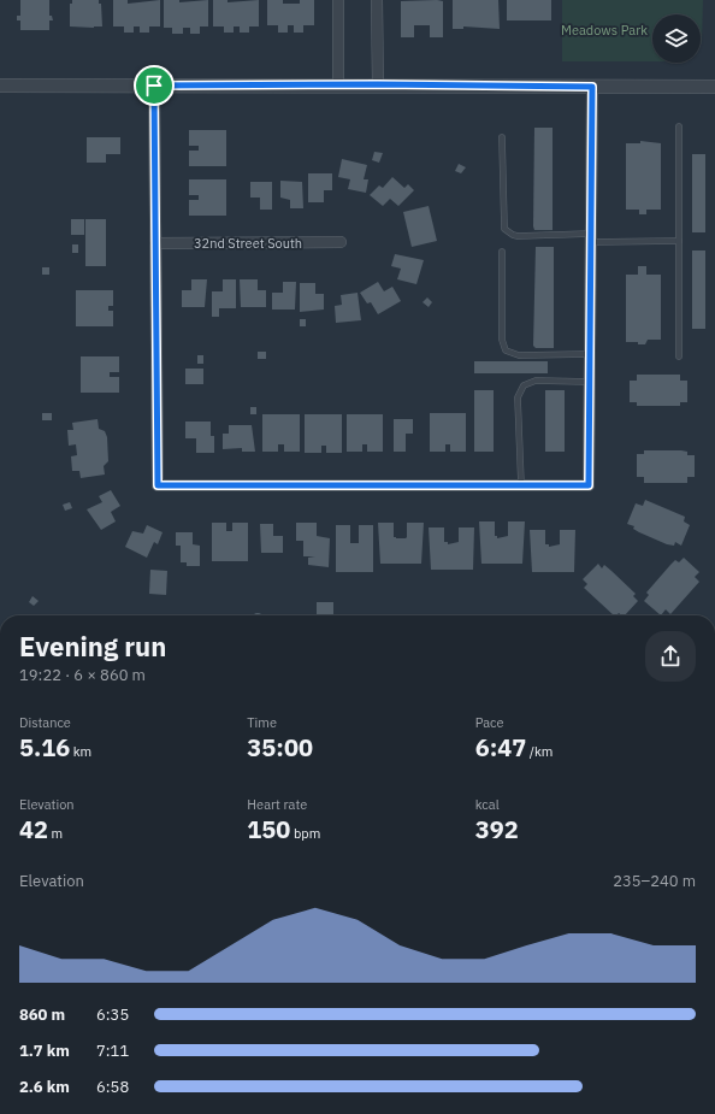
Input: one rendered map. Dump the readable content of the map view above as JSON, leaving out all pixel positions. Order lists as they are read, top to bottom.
{
  "streets": {
    "street": ["32nd Street South"]
  },
  "parks": ["Meadows Park"],
  "page": {
    "heading": ["Evening run", "19:22 · 6 × 860 m"],
    "stats": [
      ["Distance", "5.16 km"],
      ["Time", "35:00"],
      ["Pace", "6:47 /km"],
      ["Elevation", "42 m"],
      ["Heart rate", "150 bpm"],
      ["kcal", "392"]
    ],
    "chart": ["Elevation", "235–240 m"],
    "list": [
      {
        "name": "860 m",
        "note": "6:35"
      },
      {
        "name": "1.7 km",
        "note": "7:11"
      },
      {
        "name": "2.6 km",
        "note": "6:58"
      }
    ]
  }
}
